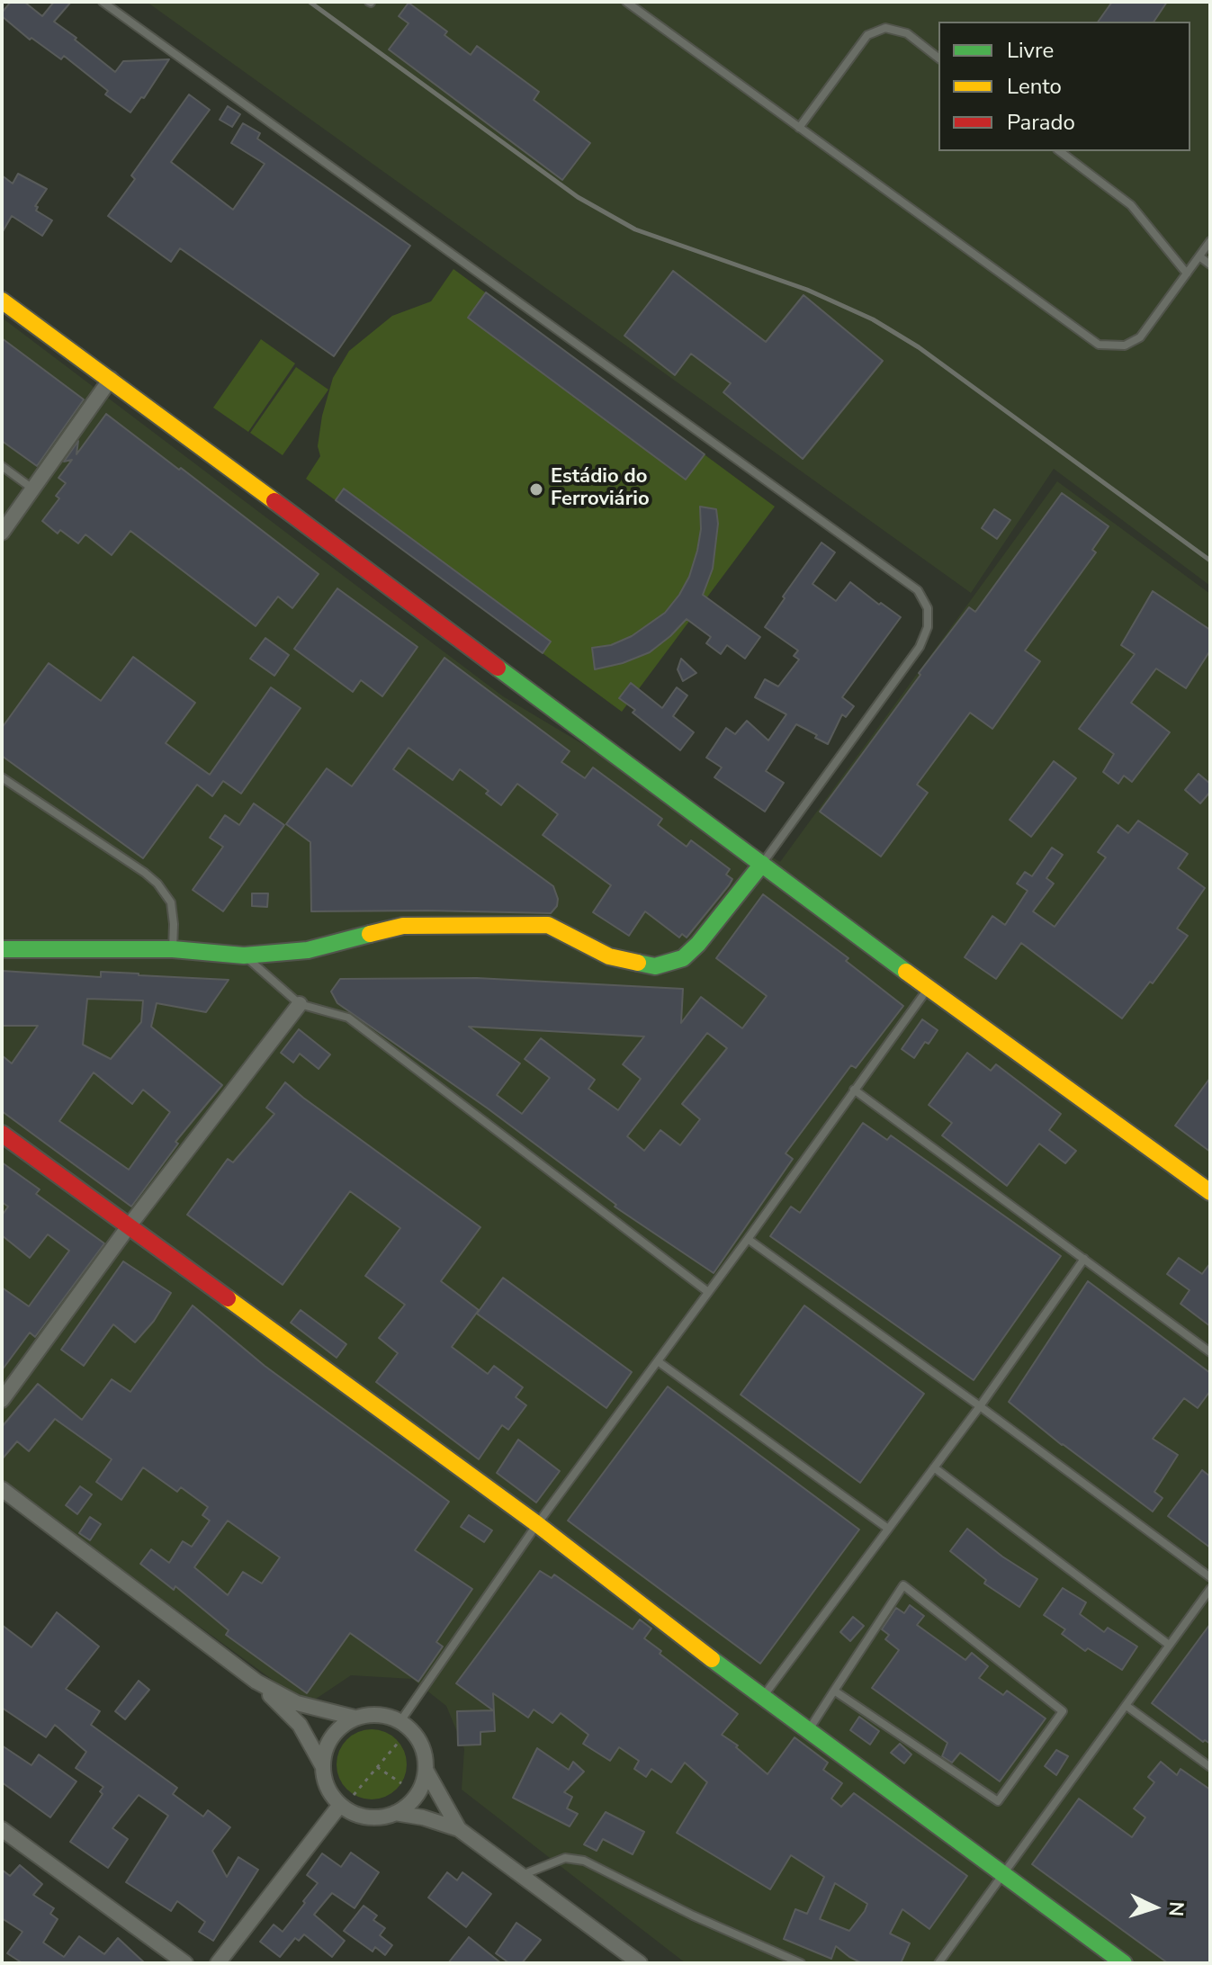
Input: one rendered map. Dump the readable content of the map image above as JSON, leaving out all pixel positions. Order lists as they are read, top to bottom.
{
  "places": ["Estádio do Ferroviário"],
  "legend": ["Livre", "Lento", "Parado"],
  "north": "right"
}
